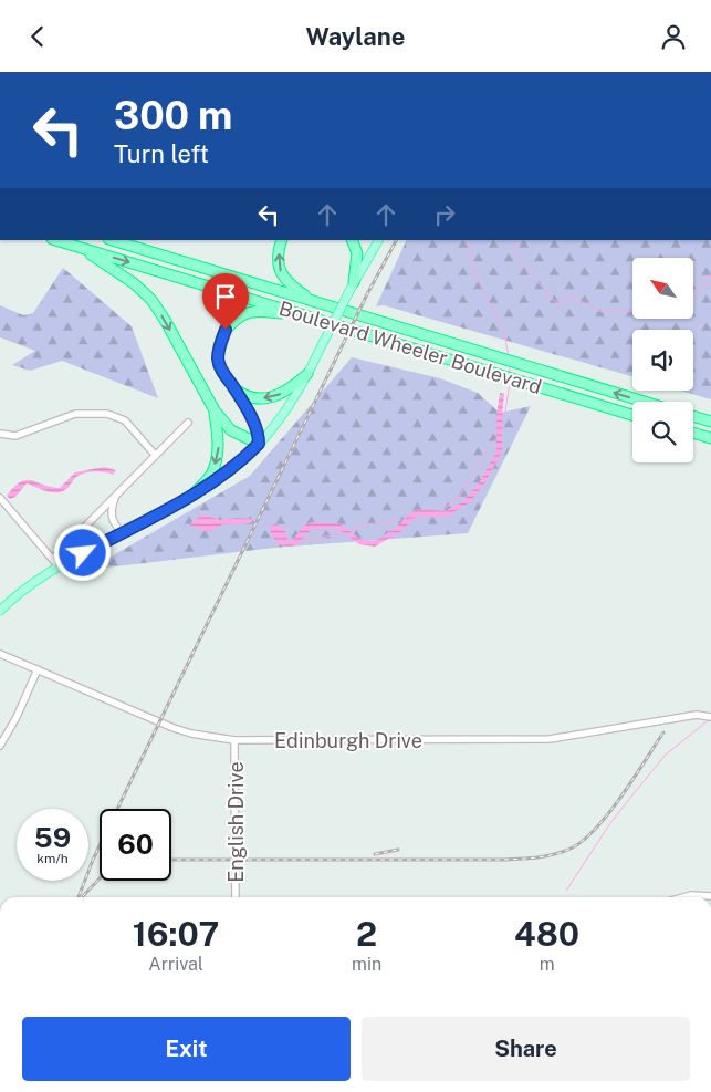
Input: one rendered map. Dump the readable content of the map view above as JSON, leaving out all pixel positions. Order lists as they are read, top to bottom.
{
  "streets": {
    "highway": ["Boulevard Wheeler Boulevard"],
    "street": ["Edinburgh Drive", "English Drive"]
  },
  "crossings": [
    ["Edinburgh Drive", "English Drive"]
  ],
  "north": "top left",
  "page": {
    "header": "Waylane",
    "turn": ["300 m", "Turn left"],
    "speed": "59 km/h",
    "limit": "60",
    "eta": [
      "16:07",
      "Arrival",
      "2",
      "min",
      "480",
      "m"
    ],
    "buttons": ["Exit", "Share"]
  }
}
